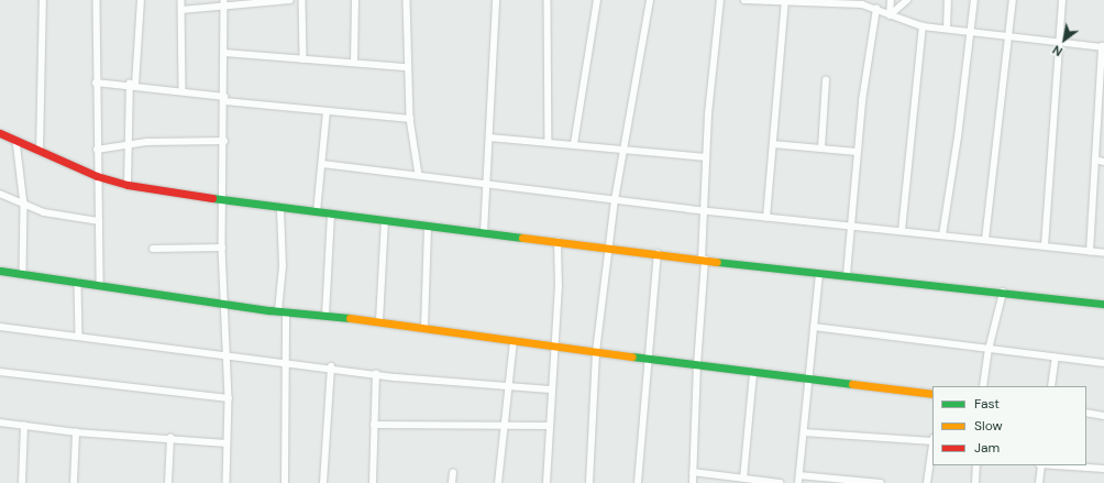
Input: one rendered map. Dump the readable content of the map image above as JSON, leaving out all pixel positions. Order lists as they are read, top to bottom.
{
  "legend": ["Fast", "Slow", "Jam"],
  "north": "bottom left"
}
